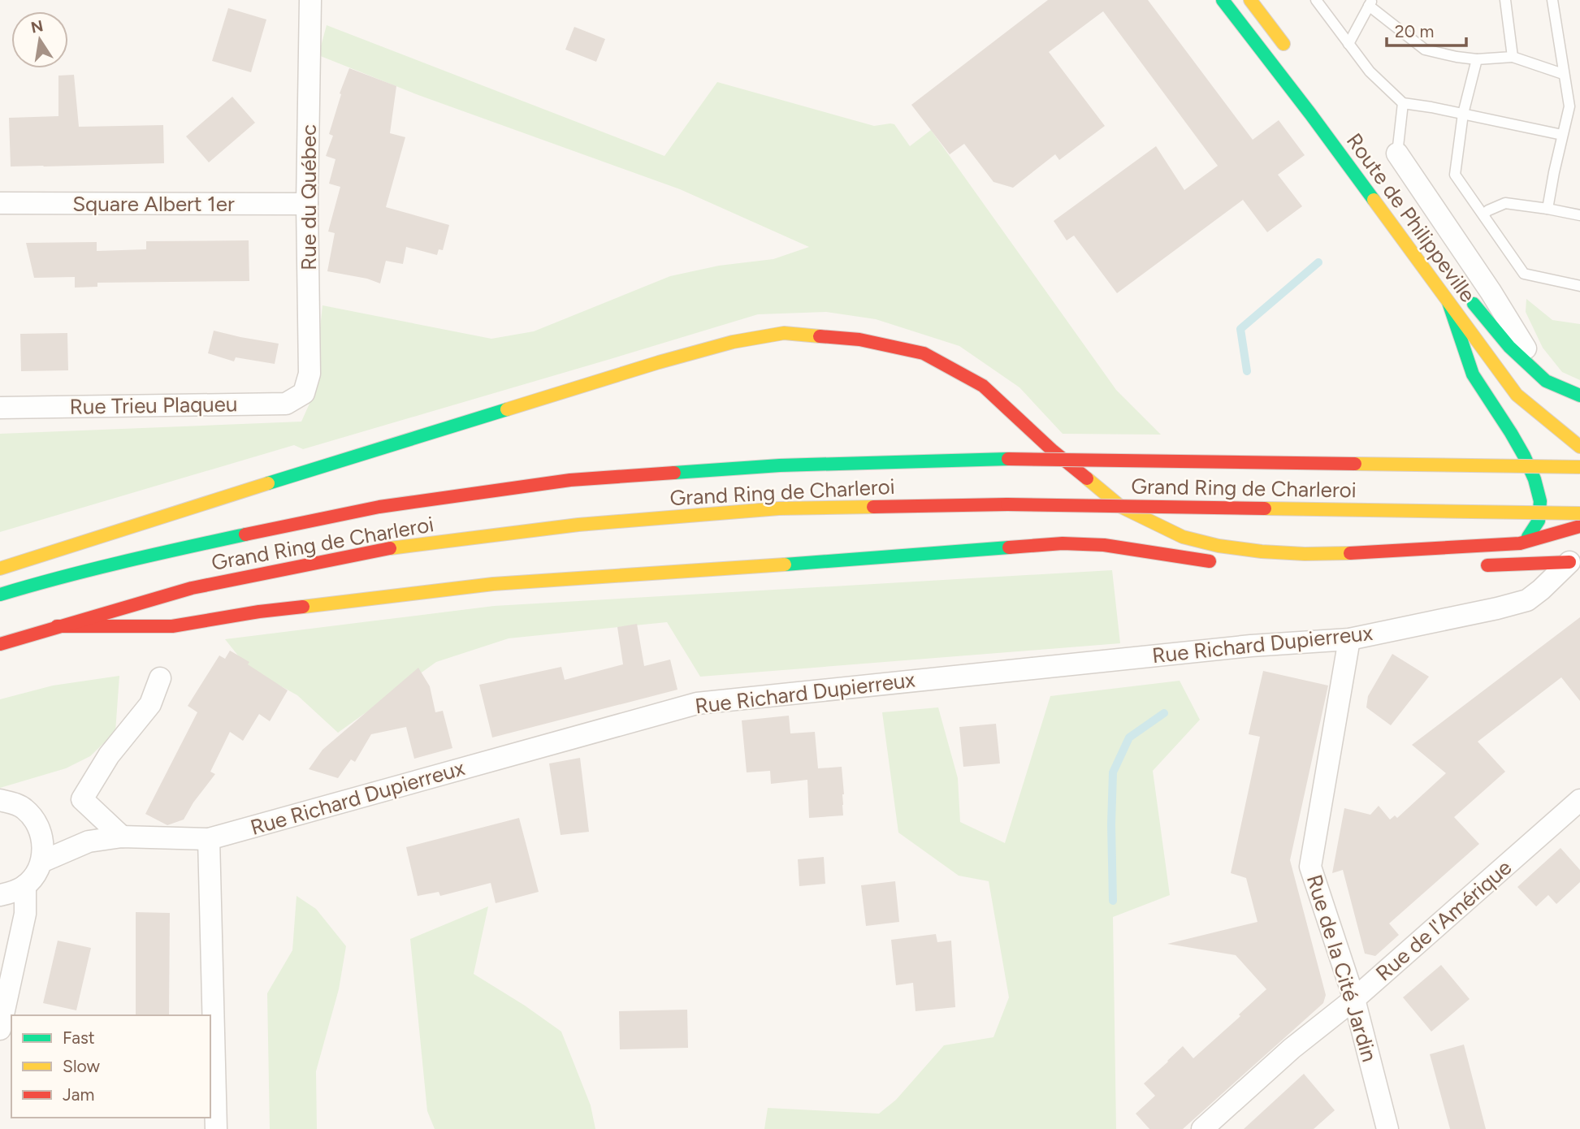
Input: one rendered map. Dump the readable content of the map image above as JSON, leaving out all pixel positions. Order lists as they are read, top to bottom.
{
  "streets": {
    "main road": ["Route de Philippeville", "Grand Ring de Charleroi"],
    "street": [
      "Rue du Québec",
      "Square Albert 1er",
      "Rue Trieu Plaqueu",
      "Rue Richard Dupierreux",
      "Rue de l'Amérique",
      "Rue de la Cité Jardin"
    ]
  },
  "crossings": [
    ["Rue du Québec", "Square Albert 1er"],
    ["Rue du Québec", "Rue Trieu Plaqueu"],
    ["Rue Richard Dupierreux", "Rue de la Cité Jardin"],
    ["Rue de l'Amérique", "Rue de la Cité Jardin"]
  ],
  "legend": ["Fast", "Slow", "Jam"],
  "scale_bar": "20 m",
  "north": "top"
}
